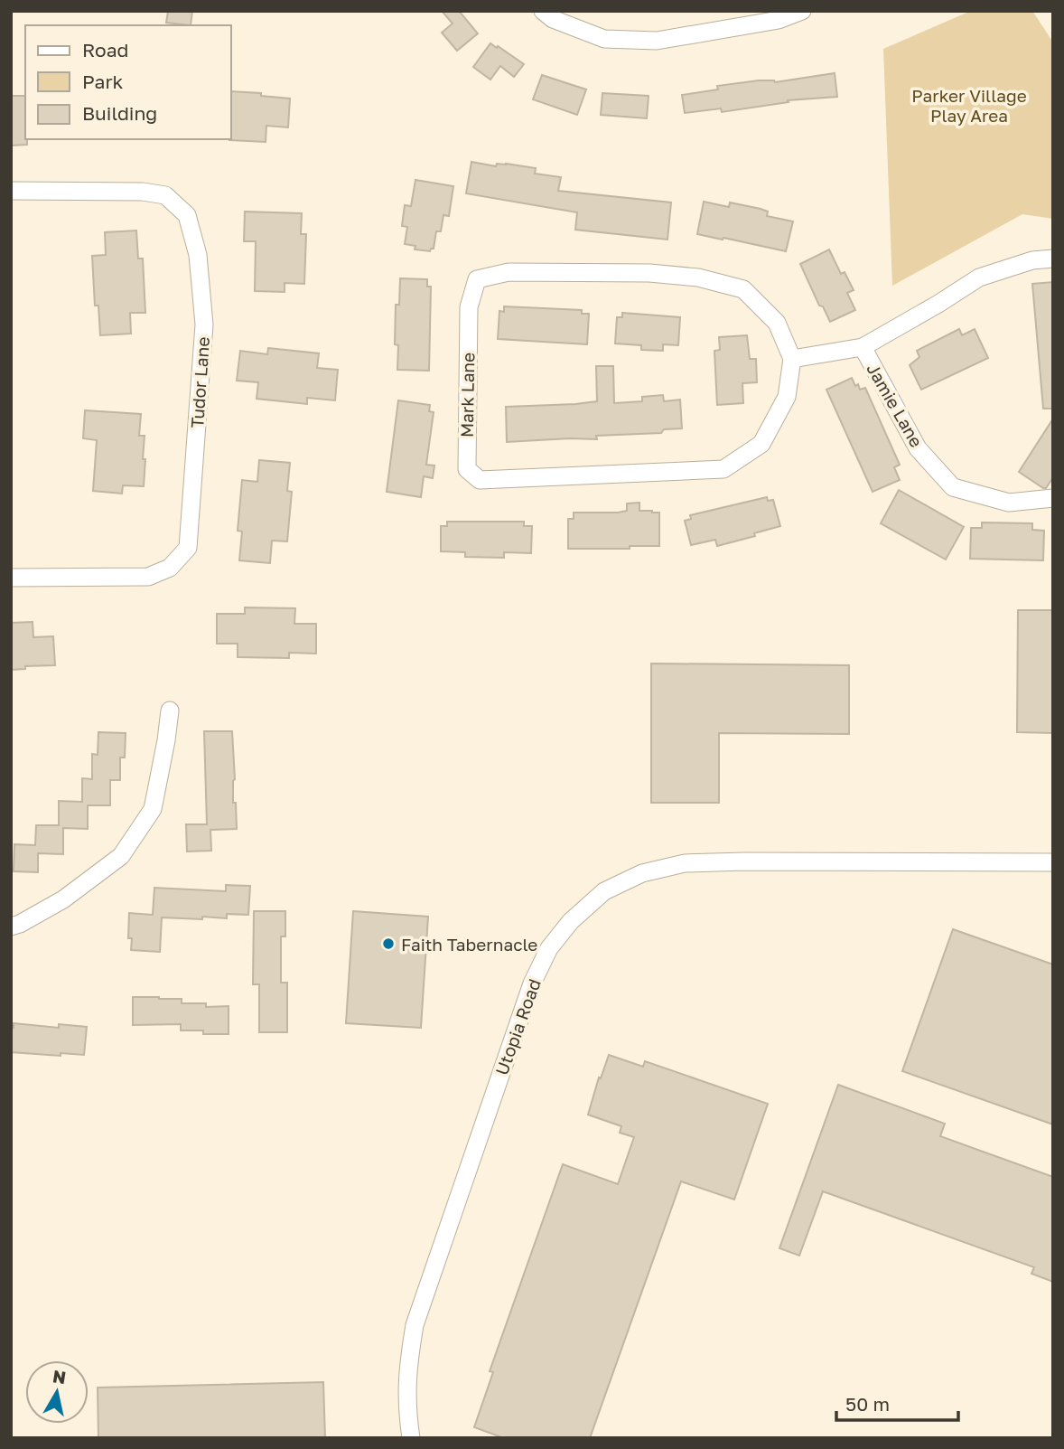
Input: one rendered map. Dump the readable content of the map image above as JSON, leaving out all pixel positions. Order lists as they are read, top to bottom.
{
  "streets": {
    "street": [
      "Tudor Lane",
      "Mark Lane",
      "Jamie Lane",
      "Utopia Road"
    ]
  },
  "parks": ["Parker Village Play Area"],
  "places": ["Faith Tabernacle"],
  "legend": ["Road", "Park", "Building"],
  "scale_bar": "50 m",
  "north": "top"
}
